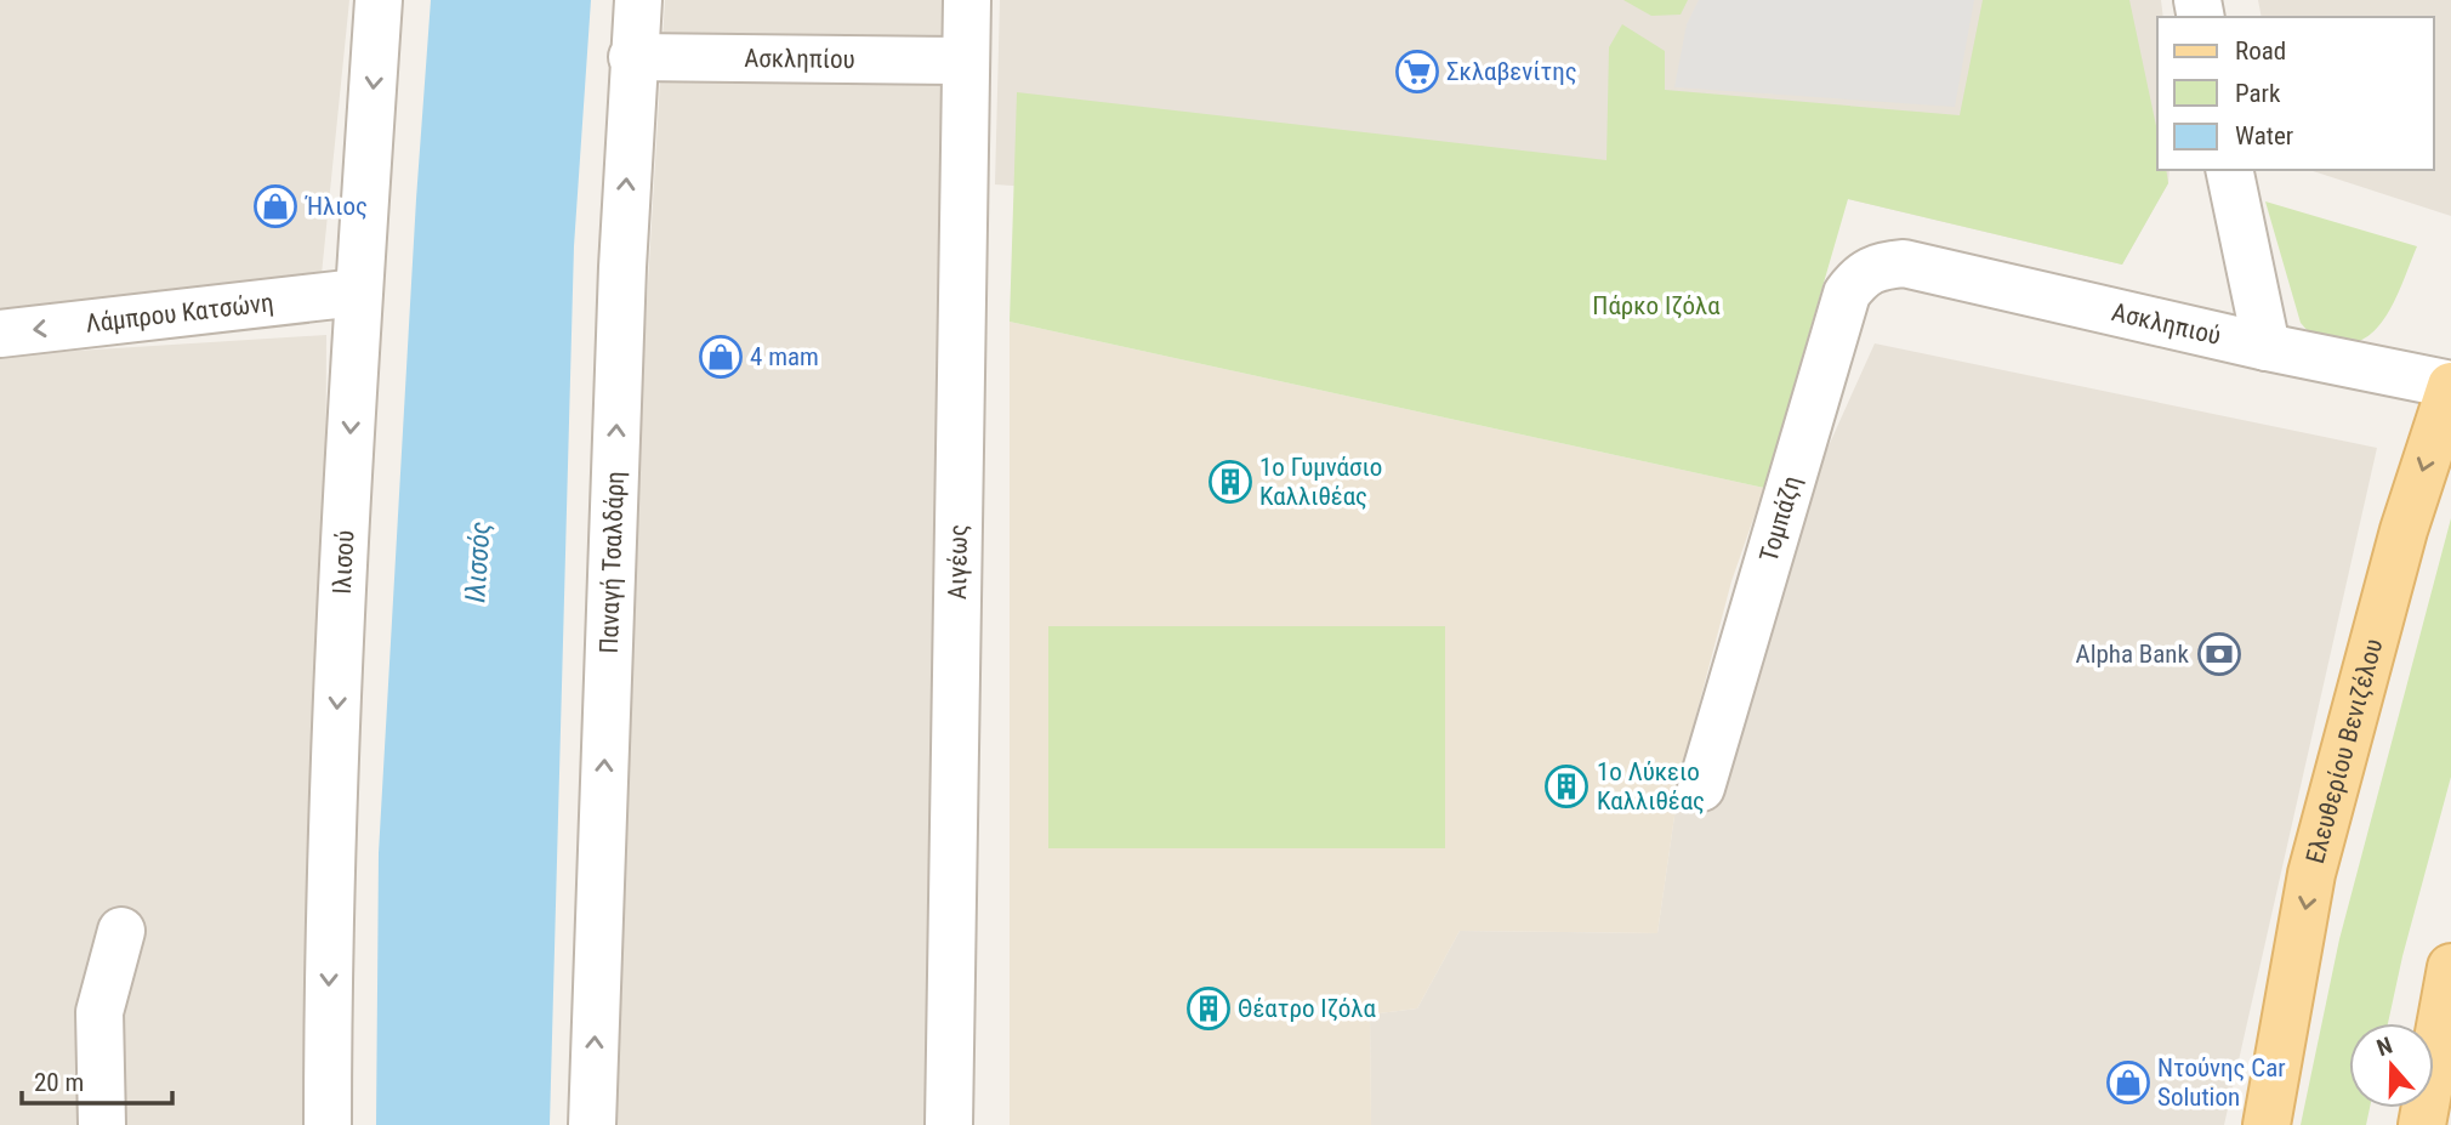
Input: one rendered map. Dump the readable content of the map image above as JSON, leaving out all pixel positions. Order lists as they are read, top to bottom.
{
  "streets": {
    "main road": ["Ελευθερίου Βενιζέλου"],
    "street": [
      "Ασκληπίου",
      "Λάμπρου Κατσώνη",
      "Ασκληπιού",
      "Τομπάζη",
      "Ιλισού",
      "Παναγή Τσαλδάρη",
      "Αιγέως"
    ]
  },
  "crossings": [
    ["Ασκληπίου", "Παναγή Τσαλδάρη"],
    ["Ασκληπίου", "Αιγέως"],
    ["Λάμπρου Κατσώνη", "Ιλισού"],
    ["Ασκληπιού", "Τομπάζη"],
    ["Ασκληπιού", "Ελευθερίου Βενιζέλου"]
  ],
  "one_way": [
    "Λάμπρου Κατσώνη",
    "Ιλισού",
    "Παναγή Τσαλδάρη",
    "Ελευθερίου Βενιζέλου"
  ],
  "water": ["Ιλισσός"],
  "parks": ["Πάρκο Ιζόλα"],
  "places": {
    "supermarket": ["Σκλαβενίτης"],
    "shop": ["Ήλιος", "4 mam", "Ντούνης Car Solution"],
    "building": ["1ο Γυμνάσιο Καλλιθέας", "1ο Λύκειο Καλλιθέας", "Θέατρο Ιζόλα"],
    "bank": ["Alpha Bank"]
  },
  "legend": ["Road", "Park", "Water"],
  "scale_bar": "20 m",
  "north": "top"
}
